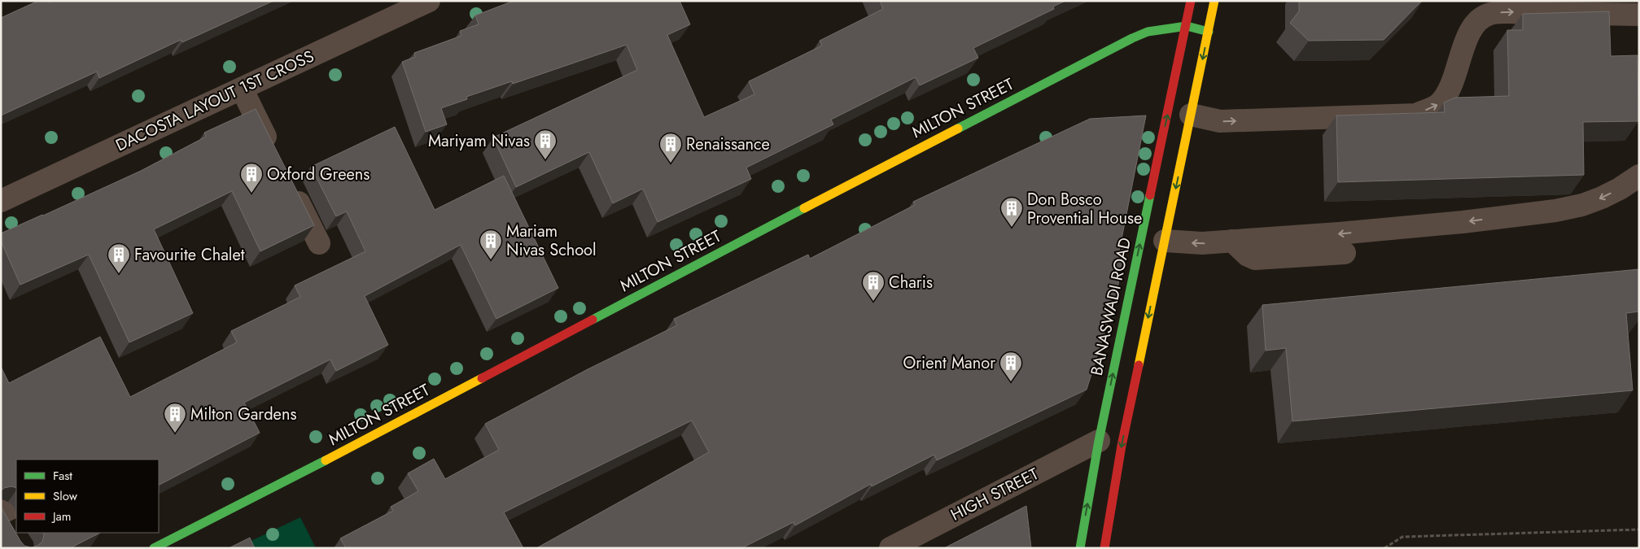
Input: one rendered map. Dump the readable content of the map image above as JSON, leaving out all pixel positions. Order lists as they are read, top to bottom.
{
  "streets": {
    "street": [
      "DACOSTA LAYOUT 1ST CROSS",
      "MILTON STREET",
      "BANASWADI ROAD",
      "HIGH STREET"
    ]
  },
  "crossings": [
    ["MILTON STREET", "BANASWADI ROAD"],
    ["BANASWADI ROAD", "HIGH STREET"]
  ],
  "places": {
    "building": [
      "Mariyam Nivas",
      "Renaissance",
      "Oxford Greens",
      "Don Bosco Provential House",
      "Mariam Nivas School",
      "Favourite Chalet",
      "Charis",
      "Orient Manor",
      "Milton Gardens"
    ]
  },
  "legend": ["Fast", "Slow", "Jam"]
}
